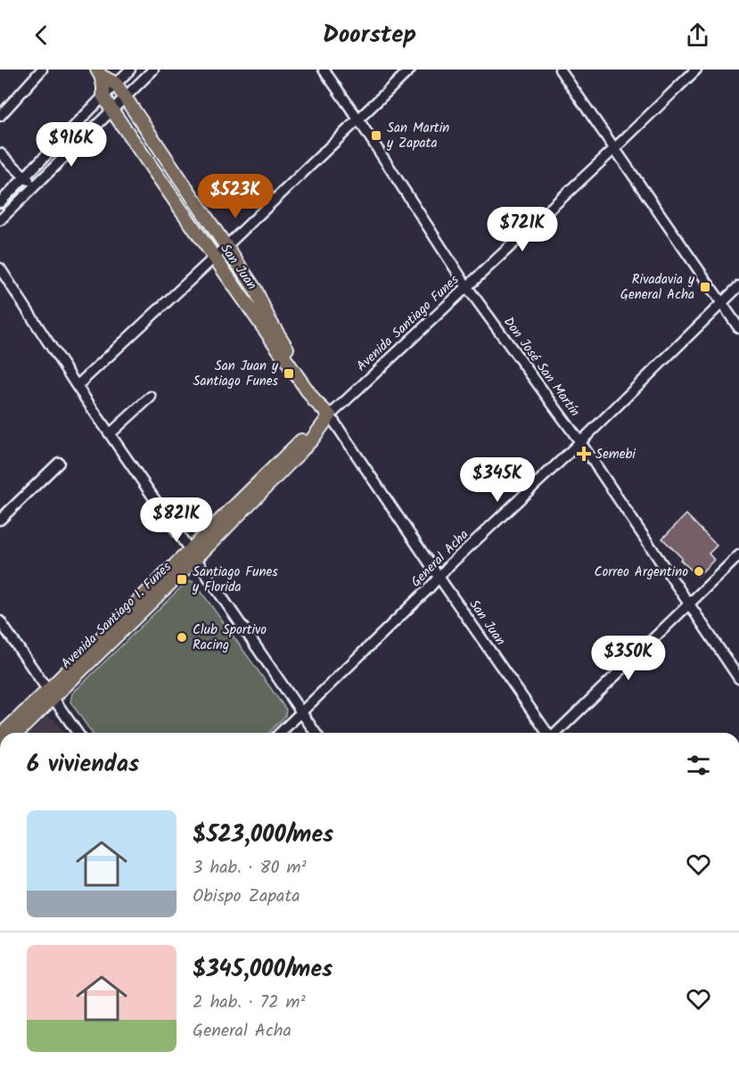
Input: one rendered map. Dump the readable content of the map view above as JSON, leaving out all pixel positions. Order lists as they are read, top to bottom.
{
  "streets": {
    "main road": ["San Juan", "Avenida Santiago I. Funes"],
    "street": ["Avenida Santiago Funes", "Don José San Martín", "General Acha"]
  },
  "crossings": [
    ["San Juan", "Avenida Santiago Funes"],
    ["San Juan", "General Acha"],
    ["San Juan", "Avenida Santiago I. Funes"],
    ["Avenida Santiago Funes", "Don José San Martín"],
    ["Avenida Santiago Funes", "Avenida Santiago I. Funes"],
    ["Don José San Martín", "General Acha"]
  ],
  "places": {
    "transit": [
      "San Martin y Zapata",
      "Rivadavia y General Acha",
      "San Juan y Santiago Funes",
      "Santiago Funes y Florida"
    ],
    "health": ["Semebi"],
    "other": ["Correo Argentino", "Club Sportivo Racing"]
  },
  "page": {
    "header": "Doorstep",
    "price": [
      "$916K",
      "$523K",
      "$721K",
      "$345K",
      "$821K",
      "$350K"
    ],
    "heading": "6 viviendas",
    "list": [
      {
        "name": "$523,000/mes",
        "note": "3 hab. · 80 m² · Obispo Zapata"
      },
      {
        "name": "$345,000/mes",
        "note": "2 hab. · 72 m² · General Acha"
      }
    ]
  }
}
